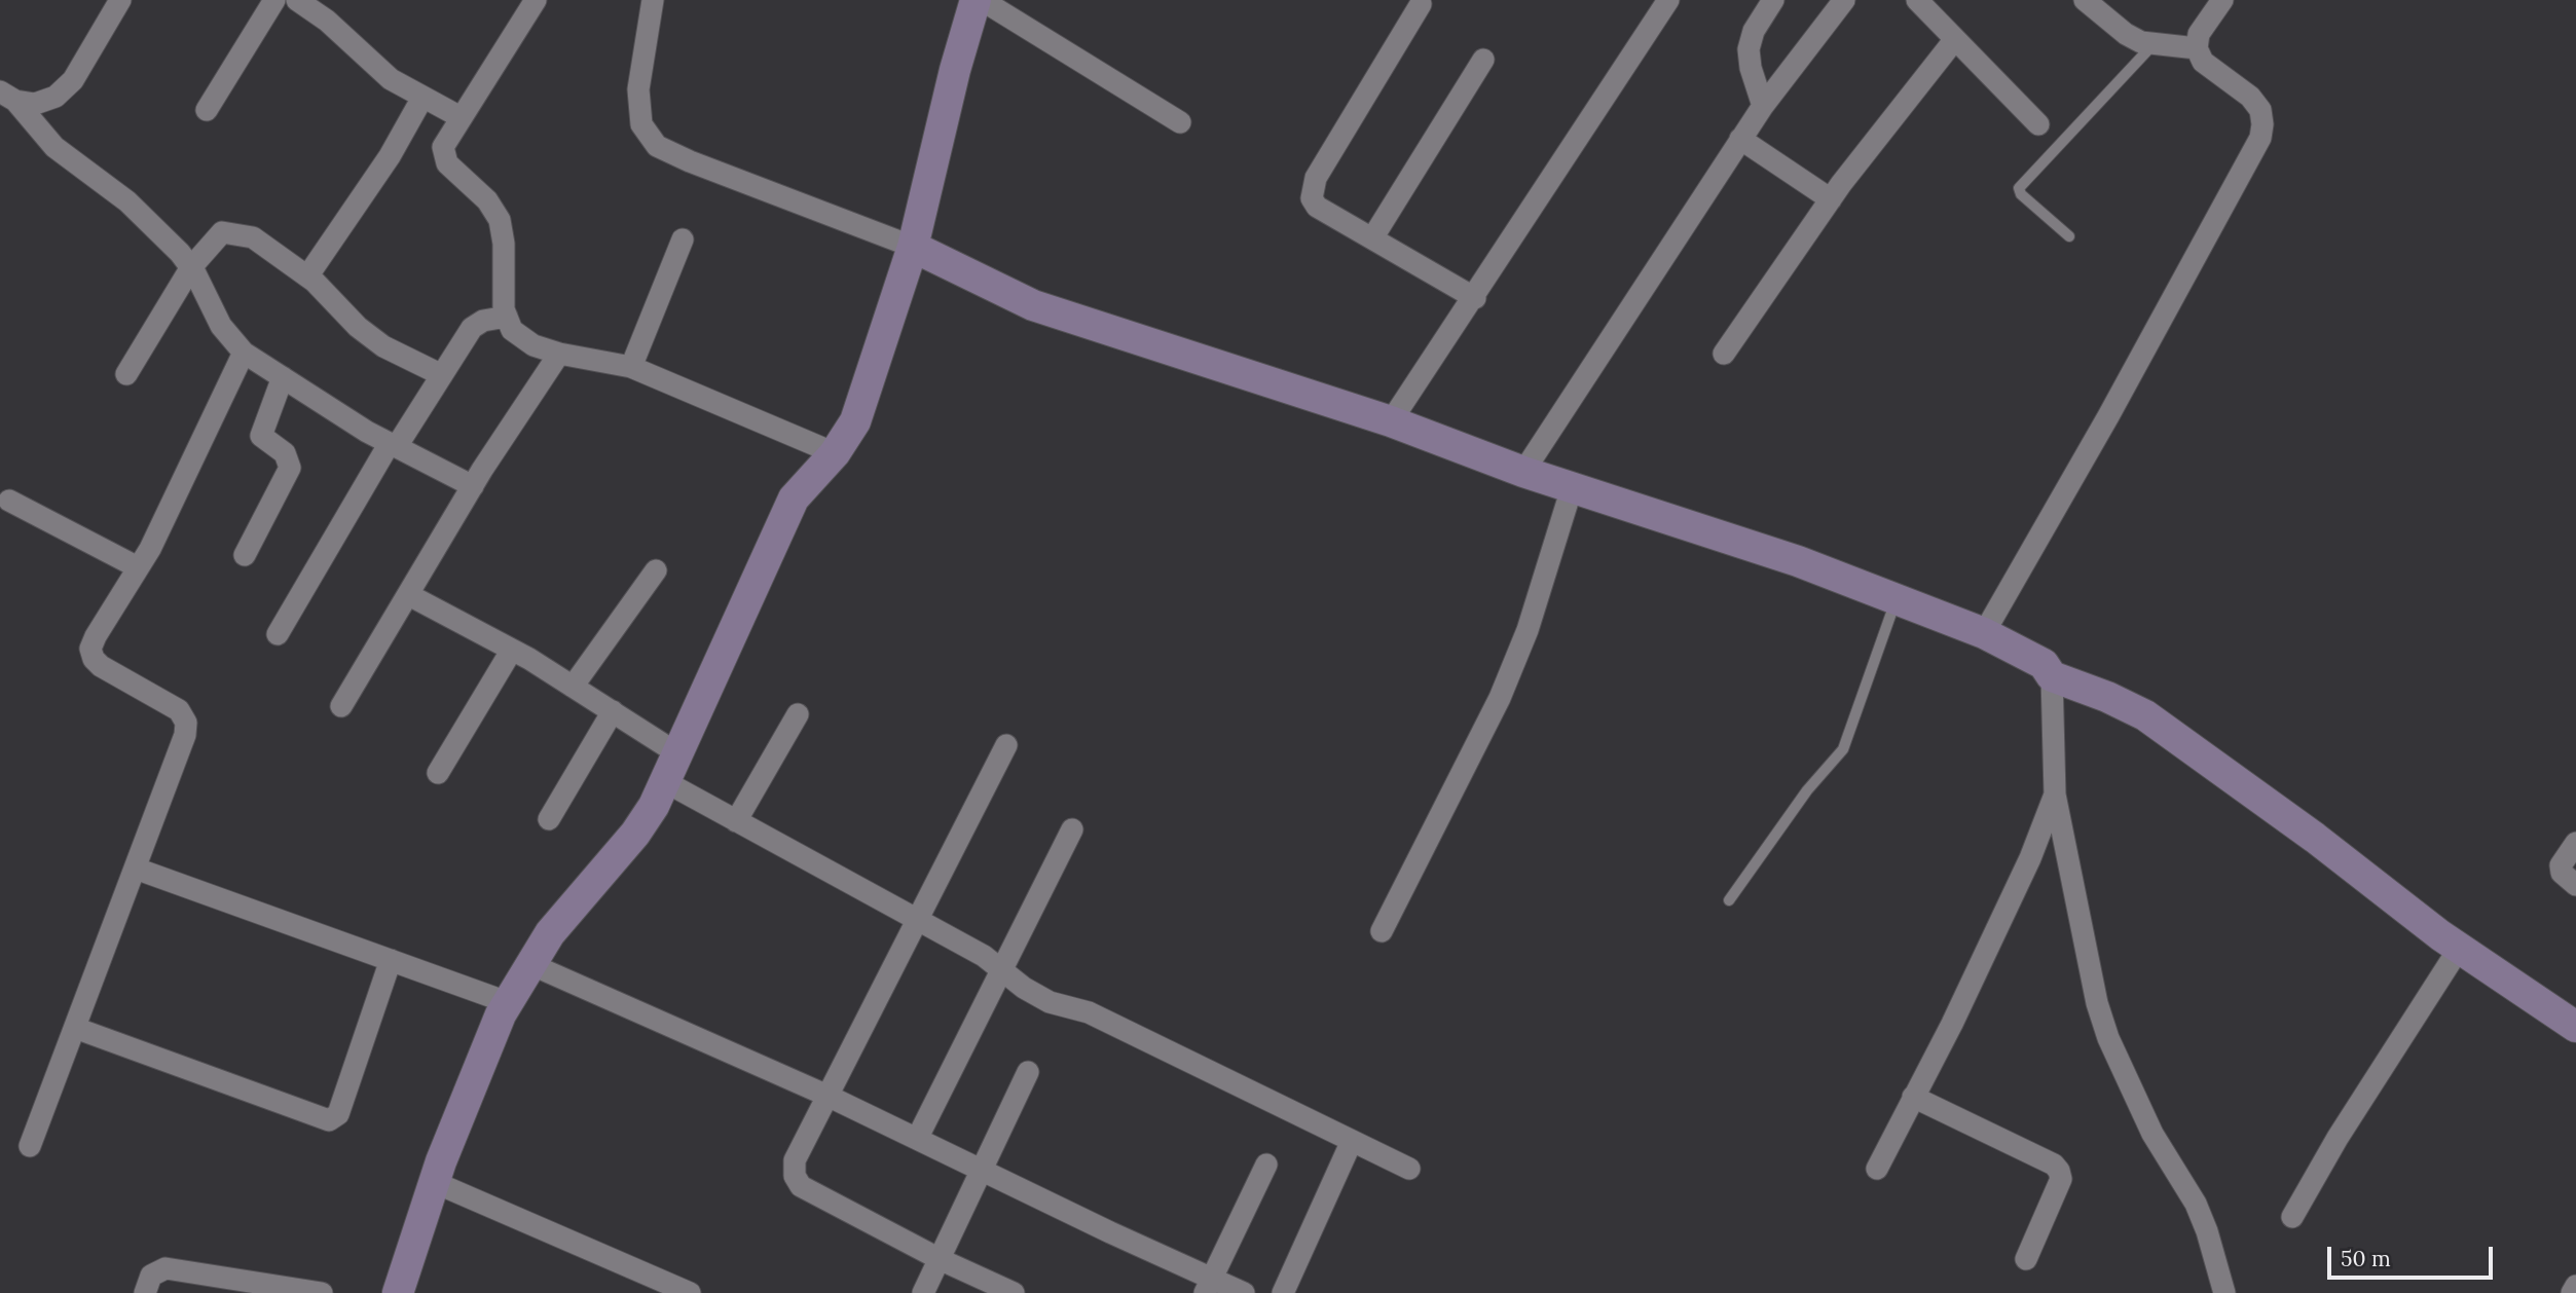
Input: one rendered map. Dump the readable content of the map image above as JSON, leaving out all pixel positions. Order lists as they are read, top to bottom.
{
  "scale_bar": "50 m"
}
